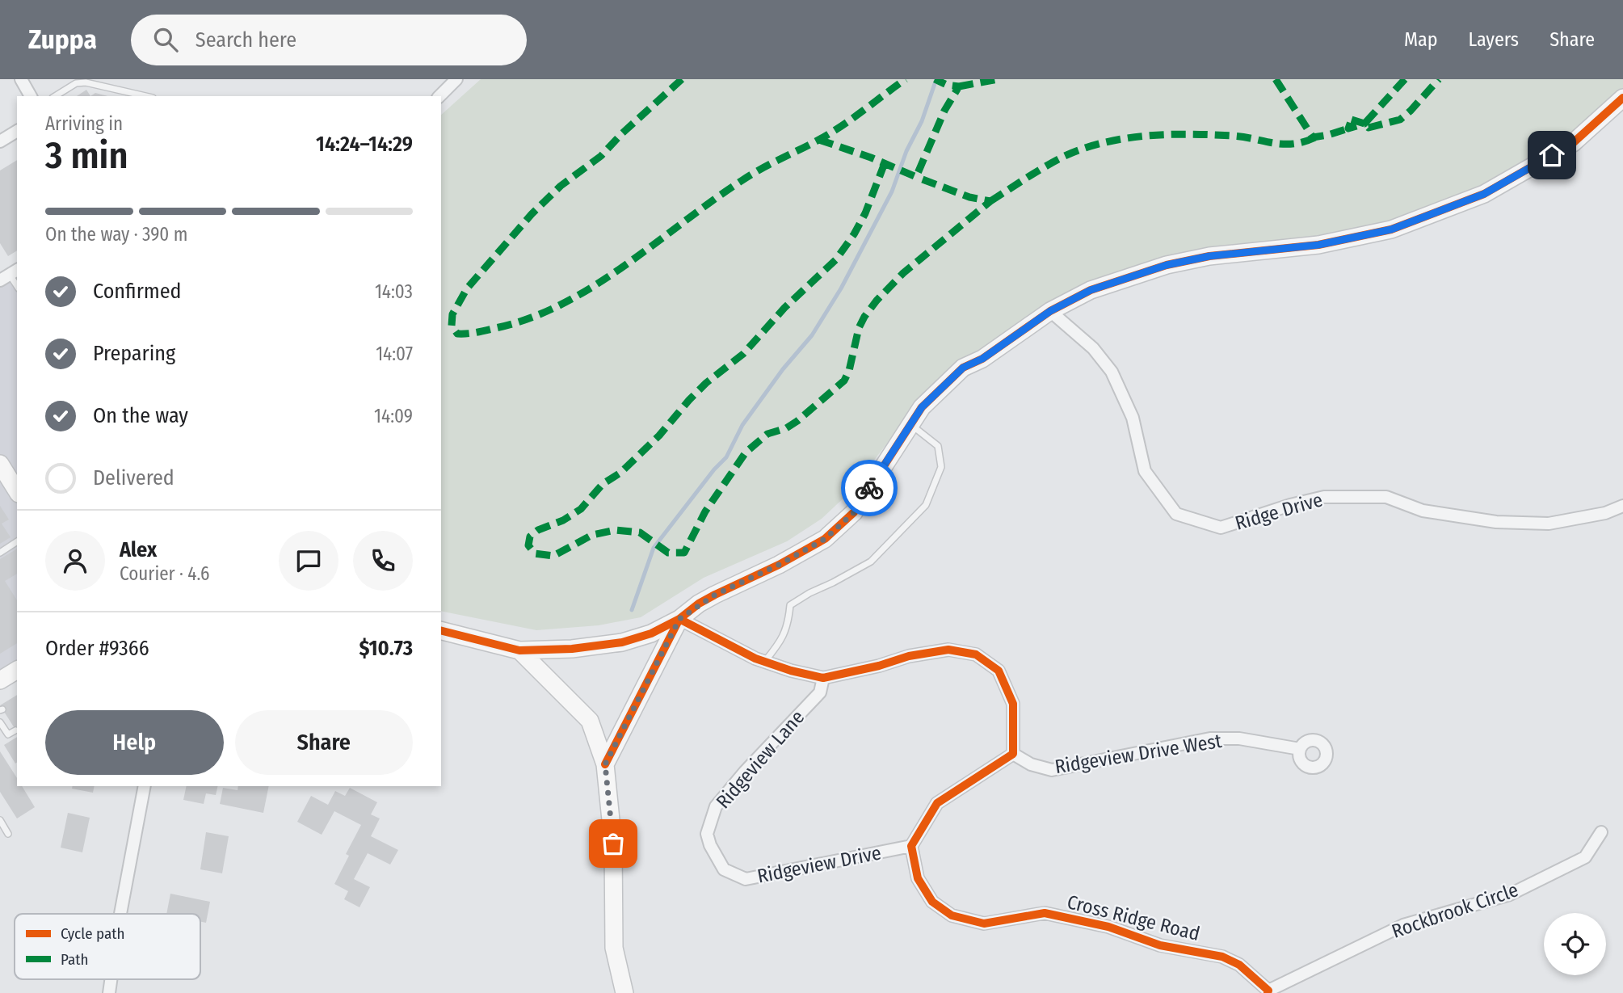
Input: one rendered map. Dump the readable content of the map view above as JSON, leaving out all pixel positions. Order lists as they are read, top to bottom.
{
  "streets": {
    "street": [
      "Ridge Drive",
      "Ridgeview Drive West",
      "Ridgeview Lane",
      "Ridgeview Drive",
      "Rockbrook Circle",
      "Cross Ridge Road"
    ]
  },
  "crossings": [
    ["Ridgeview Lane", "Ridgeview Drive"],
    ["Ridgeview Drive", "Cross Ridge Road"],
    ["Rockbrook Circle", "Cross Ridge Road"]
  ],
  "legend": ["Cycle path", "Path"],
  "page": {
    "header": "Zuppa",
    "search": "Search here",
    "nav": ["Map", "Layers", "Share"],
    "heading": ["3 min", "Arriving in", "14:24–14:29"],
    "panel": [
      "Alex",
      "Courier · 4.6",
      "Order #9366",
      "$10.73"
    ],
    "bar": "On the way · 390 m",
    "list": [
      ["Confirmed", "14:03"],
      ["Preparing", "14:07"],
      ["On the way", "14:09"],
      "Delivered"
    ],
    "buttons": ["Help", "Share"]
  }
}
